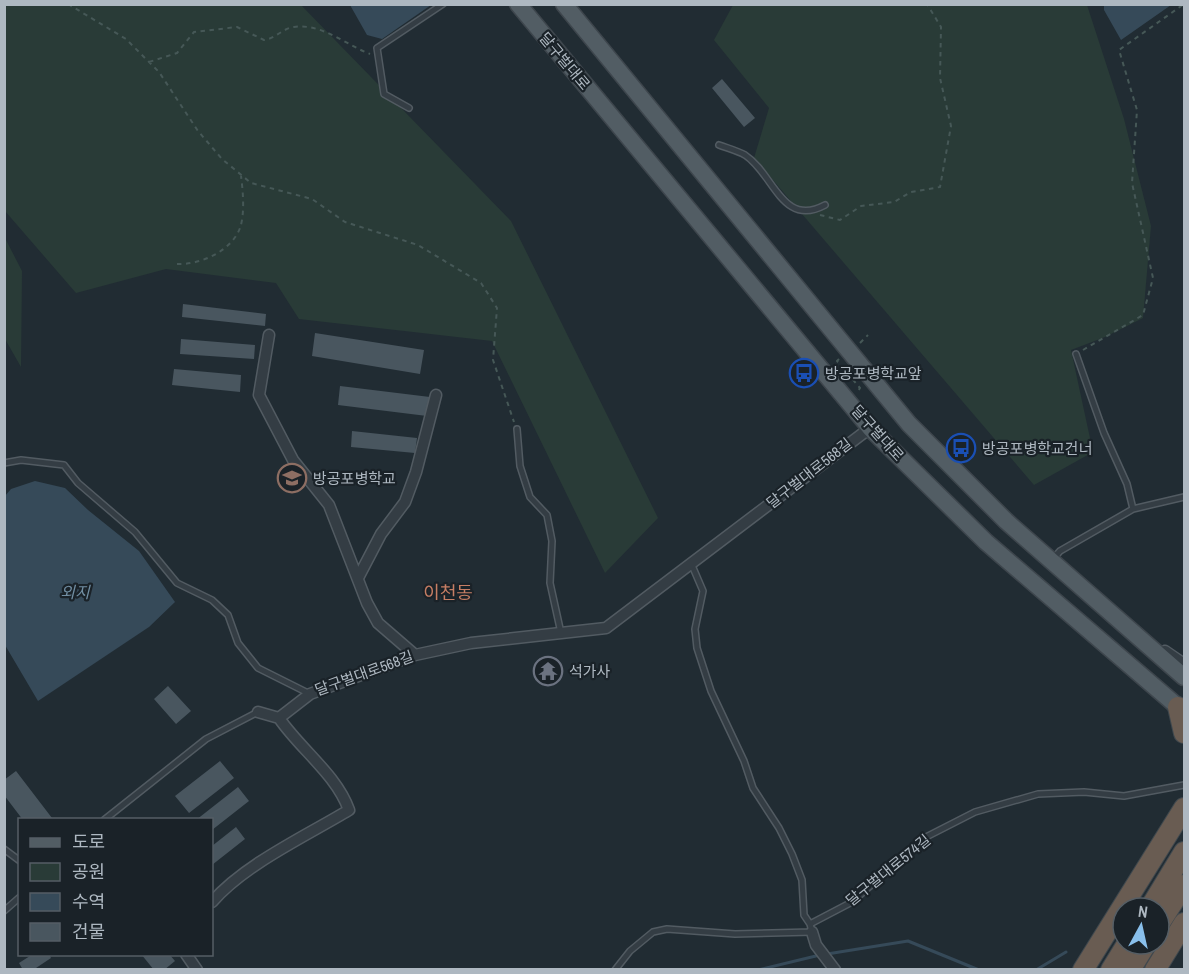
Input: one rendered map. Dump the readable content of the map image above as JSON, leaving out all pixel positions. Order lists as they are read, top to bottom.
{
  "streets": {
    "main road": ["달구벌대로"],
    "street": ["달구벌대로568길"],
    "lane": ["달구벌대로574길"]
  },
  "crossings": [
    ["달구벌대로", "달구벌대로568길"]
  ],
  "districts": ["이천동"],
  "water": ["외지"],
  "places": {
    "bus stop": ["방공포병학교앞", "방공포병학교건너"],
    "school or university": ["방공포병학교"],
    "temple": ["석가사"]
  },
  "legend": [
    "도로",
    "공원",
    "수역",
    "건물"
  ],
  "north": "top"
}
